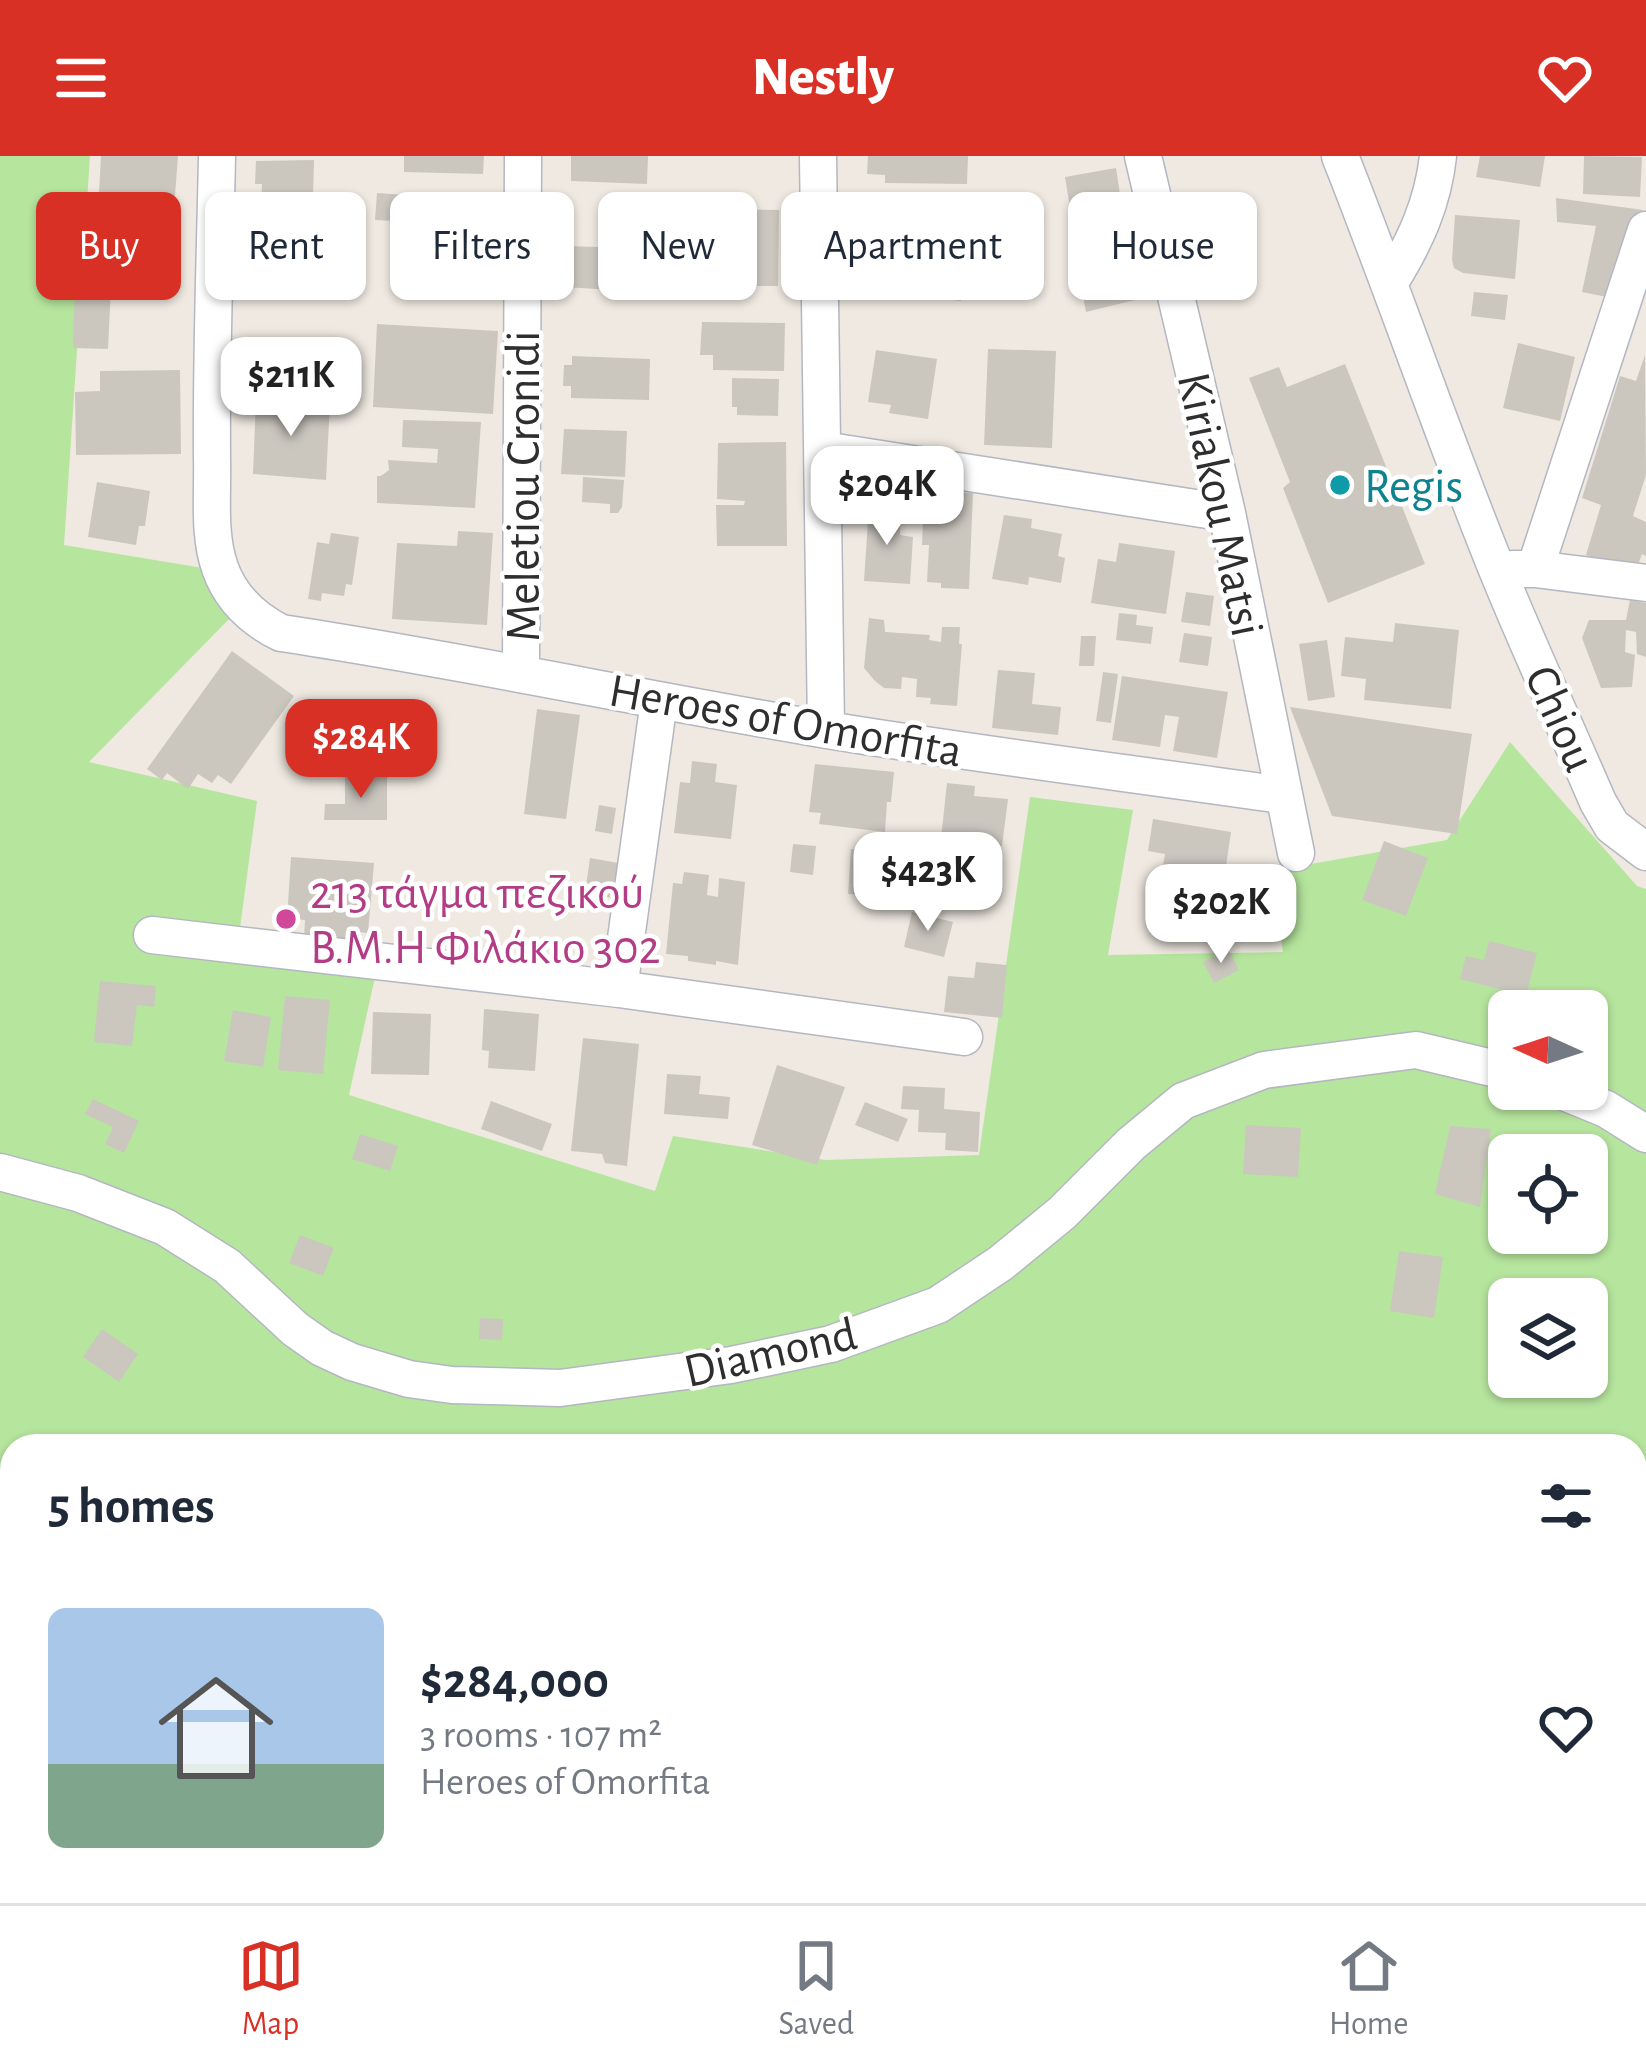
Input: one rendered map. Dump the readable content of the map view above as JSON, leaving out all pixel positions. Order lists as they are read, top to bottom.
{
  "streets": {
    "street": [
      "Meletiou Cronidi",
      "Kiriakou Matsi",
      "Chiou",
      "Heroes of Omorfita",
      "Diamond"
    ]
  },
  "crossings": [
    ["Meletiou Cronidi", "Heroes of Omorfita"],
    ["Kiriakou Matsi", "Heroes of Omorfita"]
  ],
  "places": ["Regis", "213 τάγμα πεζικού B.M.H Φιλάκιο 302"],
  "north": "left",
  "page": {
    "header": "Nestly",
    "chip": [
      "Buy",
      "Rent",
      "Filters",
      "New",
      "Apartment",
      "House"
    ],
    "price": [
      "$211K",
      "$204K",
      "$284K",
      "$423K",
      "$202K"
    ],
    "heading": "5 homes",
    "list": [
      {
        "name": "$284,000",
        "note": "3 rooms · 107 m² · Heroes of Omorfita"
      }
    ],
    "tabs": ["Map", "Saved", "Home"]
  }
}
